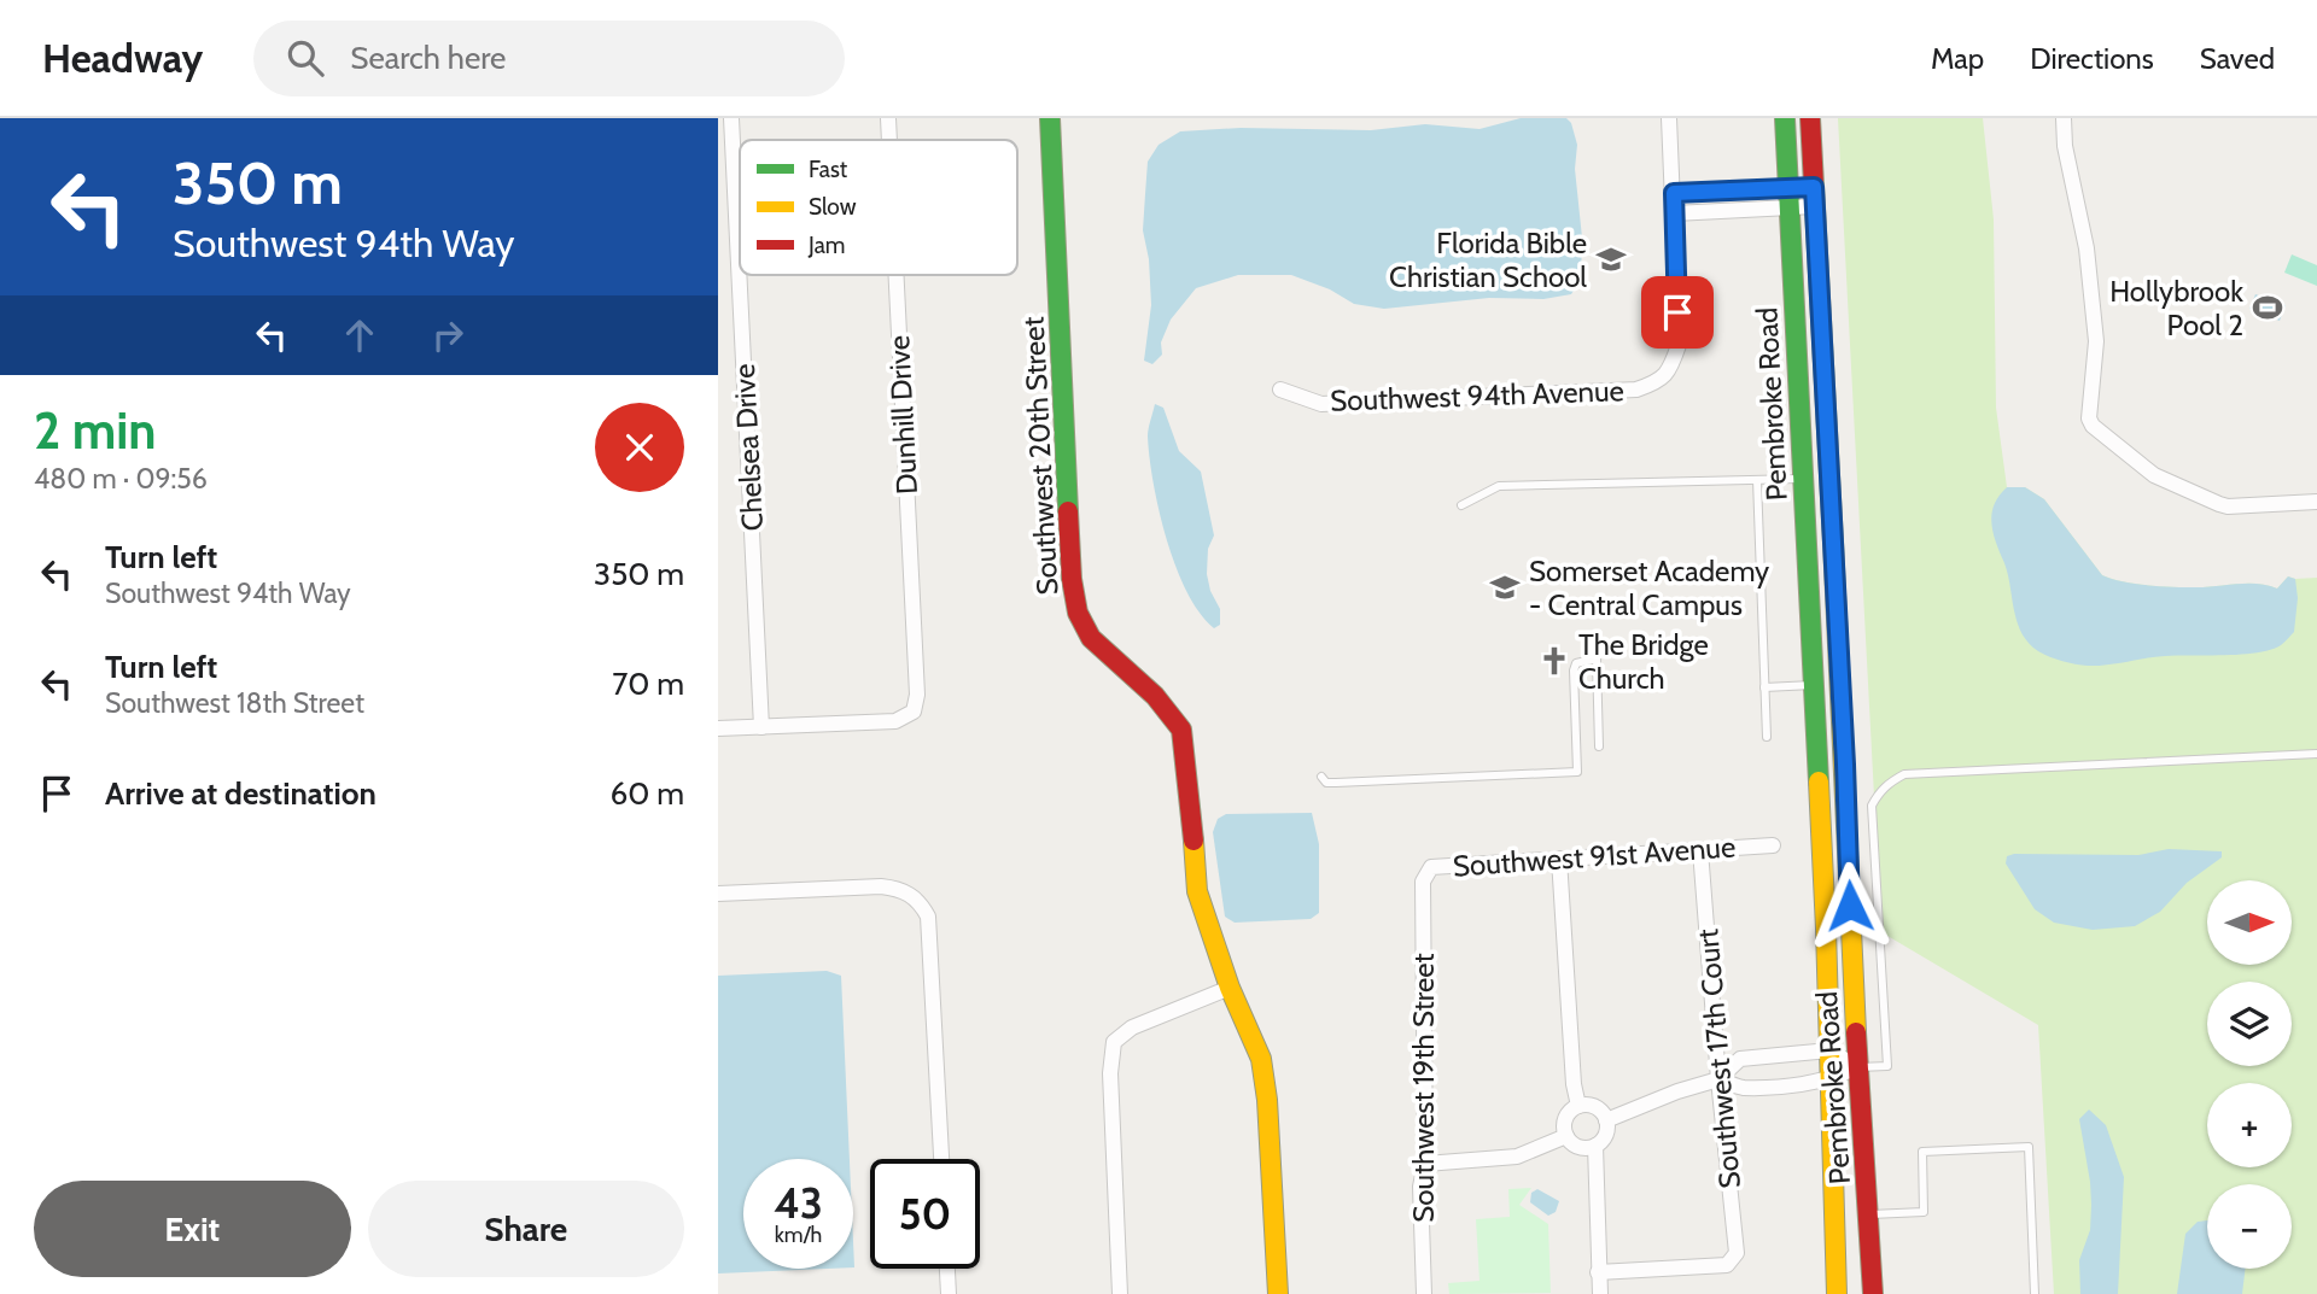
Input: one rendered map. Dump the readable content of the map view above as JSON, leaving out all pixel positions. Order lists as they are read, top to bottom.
{
  "streets": {
    "main road": ["Pembroke Road", "Southwest 20th Street"],
    "street": [
      "Southwest 94th Avenue",
      "Dunhill Drive",
      "Chelsea Drive",
      "Southwest 91st Avenue",
      "Southwest 17th Court",
      "Southwest 19th Street"
    ]
  },
  "crossings": [
    ["Dunhill Drive", "Chelsea Drive"],
    ["Southwest 91st Avenue", "Southwest 17th Court"],
    ["Southwest 91st Avenue", "Southwest 19th Street"]
  ],
  "places": {
    "school or university": ["Florida Bible Christian School", "Somerset Academy - Central Campus"],
    "sports": ["Hollybrook Pool 2"],
    "church": ["The Bridge Church"]
  },
  "legend": ["Fast", "Slow", "Jam"],
  "north": "right",
  "page": {
    "header": "Headway",
    "search": "Search here",
    "nav": ["Map", "Directions", "Saved"],
    "turn": ["350 m", "Southwest 94th Way"],
    "heading": ["2 min", "480 m · 09:56"],
    "list": [
      {
        "name": "Turn left",
        "note": "Southwest 94th Way",
        "value": "350 m"
      },
      {
        "name": "Turn left",
        "note": "Southwest 18th Street",
        "value": "70 m"
      },
      {
        "name": "Arrive at destination",
        "value": "60 m"
      }
    ],
    "map_buttons": ["+", "−"],
    "speed": "43 km/h",
    "limit": "50",
    "buttons": ["Exit", "Share"]
  }
}
